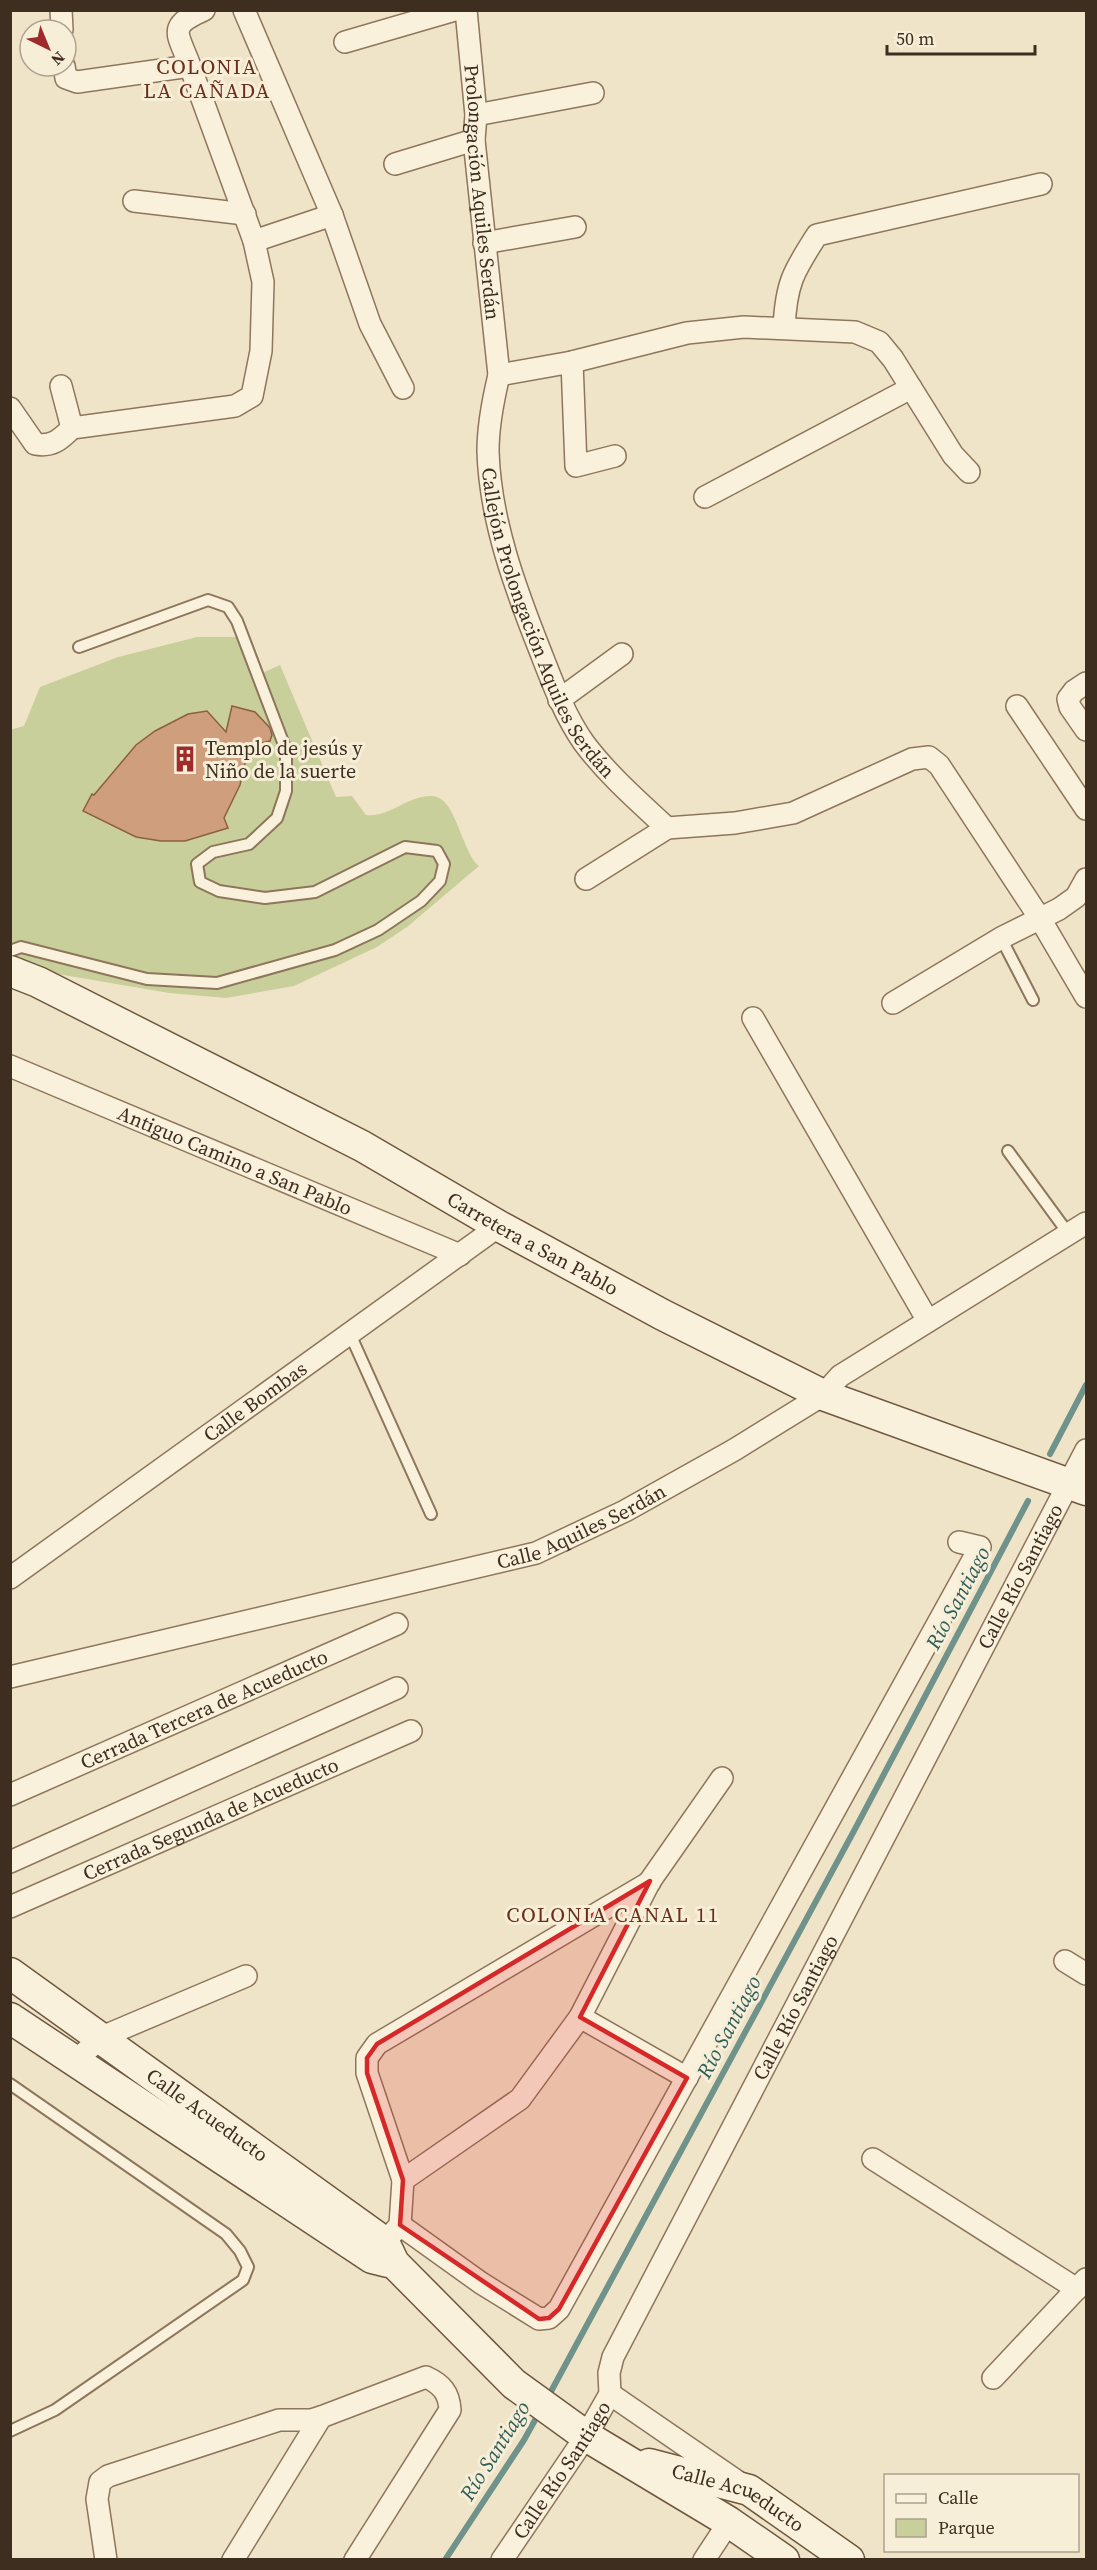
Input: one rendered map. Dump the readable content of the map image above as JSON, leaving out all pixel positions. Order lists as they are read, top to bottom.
{
  "streets": {
    "street": [
      "Prolongación Aquiles Serdán",
      "Callejón Prolongación Aquiles Serdán",
      "Antiguo Camino a San Pablo",
      "Carretera a San Pablo",
      "Calle Bombas",
      "Calle Aquiles Serdán",
      "Calle Río Santiago",
      "Cerrada Tercera de Acueducto",
      "Cerrada Segunda de Acueducto",
      "Calle Acueducto"
    ]
  },
  "crossings": [
    ["Prolongación Aquiles Serdán", "Callejón Prolongación Aquiles Serdán"],
    ["Antiguo Camino a San Pablo", "Calle Bombas"],
    ["Carretera a San Pablo", "Calle Bombas"],
    ["Carretera a San Pablo", "Calle Aquiles Serdán"],
    ["Carretera a San Pablo", "Calle Río Santiago"],
    ["Calle Río Santiago", "Calle Acueducto"]
  ],
  "districts": ["COLONIA LA CAÑADA", "COLONIA CANAL 11"],
  "water": ["Río Santiago"],
  "places": {
    "building": ["Templo de jesús y Niño de la suerte"]
  },
  "legend": ["Calle", "Parque"],
  "scale_bar": "50 m",
  "north": "bottom right"
}
